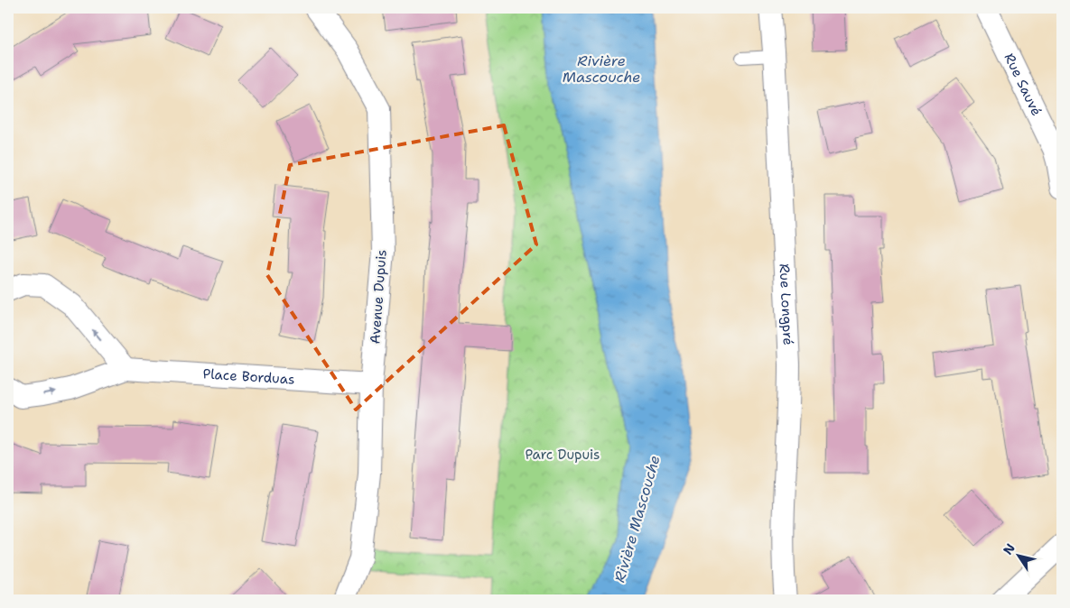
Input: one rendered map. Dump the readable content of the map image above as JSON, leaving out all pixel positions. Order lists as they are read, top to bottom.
{
  "streets": {
    "street": [
      "Rue Sauvé",
      "Avenue Dupuis",
      "Rue Longpré",
      "Place Borduas"
    ]
  },
  "crossings": [
    ["Avenue Dupuis", "Place Borduas"]
  ],
  "water": ["Rivière Mascouche"],
  "parks": ["Parc Dupuis"],
  "north": "top left"
}
